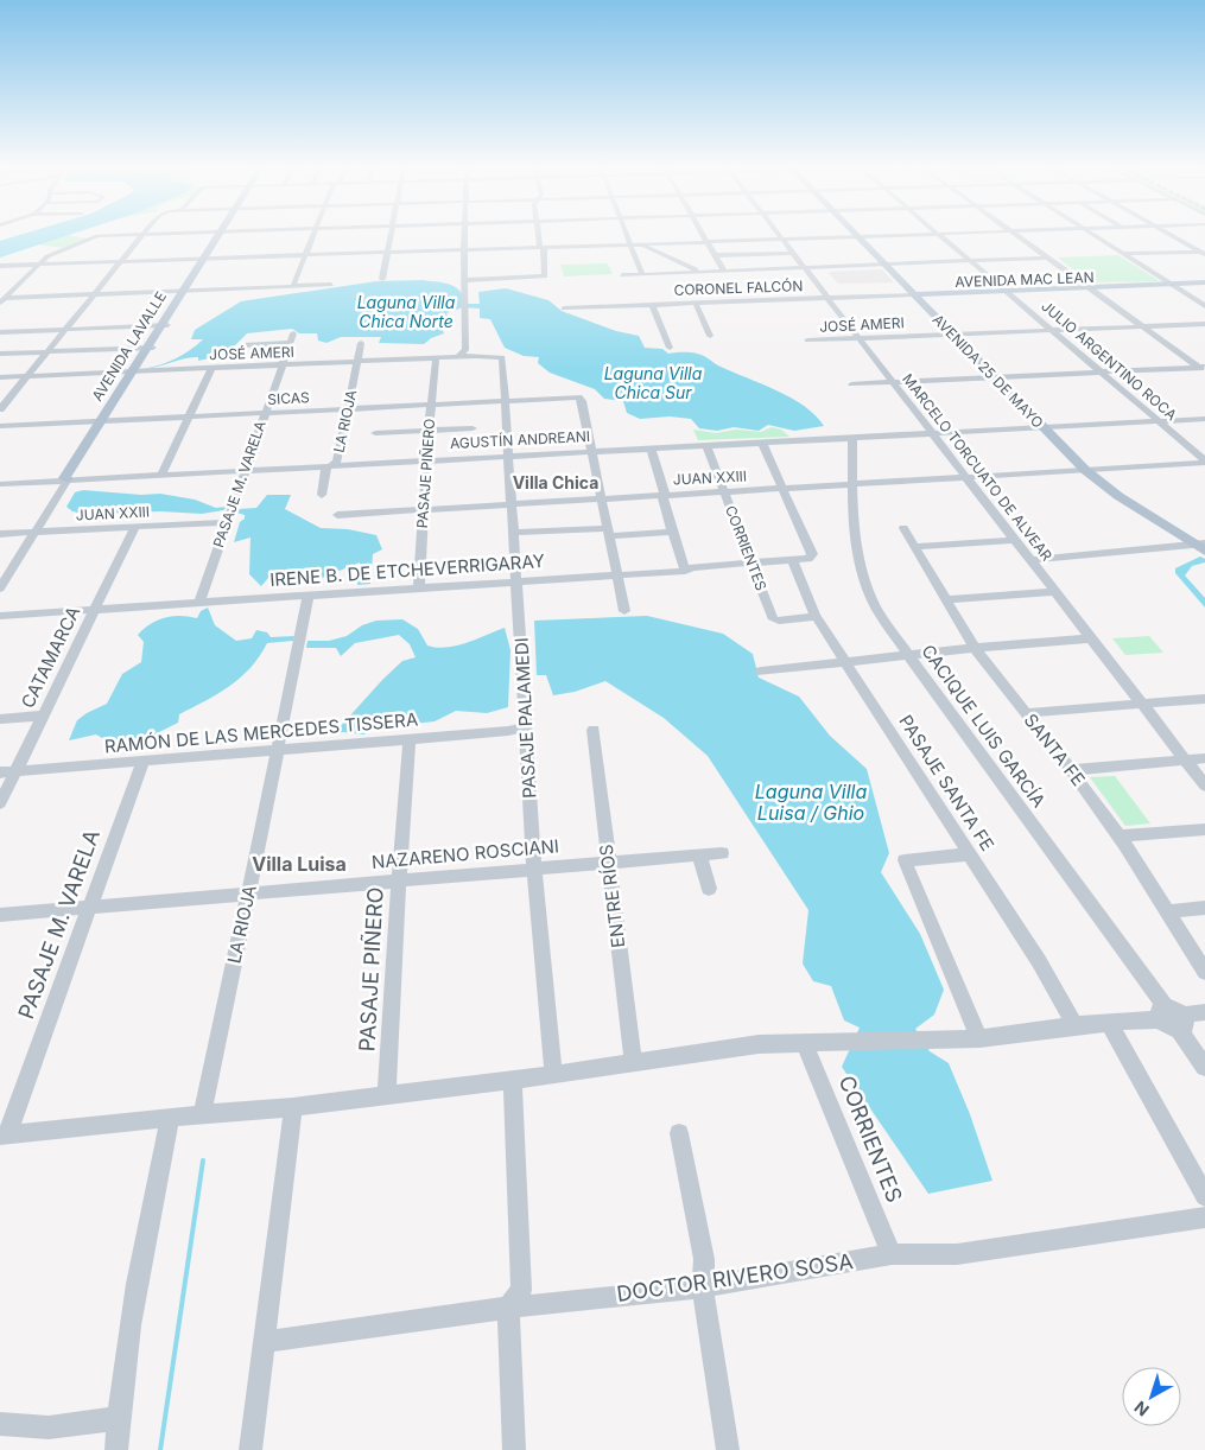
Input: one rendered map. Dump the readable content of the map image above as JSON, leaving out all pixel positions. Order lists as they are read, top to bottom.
{
  "streets": {
    "main road": ["AVENIDA MAC LEAN", "AVENIDA LAVALLE", "AVENIDA 25 DE MAYO"],
    "street": [
      "CORONEL FALCÓN",
      "JOSÉ AMERI",
      "JULIO ARGENTINO ROCA",
      "SICAS",
      "LA RIOJA",
      "AGUSTÍN ANDREANI",
      "MARCELO TORCUATO DE ALVEAR",
      "PASAJE PIÑERO",
      "JUAN XXIII",
      "PASAJE M. VARELA",
      "CORRIENTES",
      "IRENE B. DE ETCHEVERRIGARAY",
      "CATAMARCA",
      "PASAJE PALAMEDI",
      "CACIQUE LUIS GARCÍA",
      "RAMÓN DE LAS MERCEDES TISSERA",
      "SANTA FE",
      "PASAJE SANTA FE",
      "NAZARENO ROSCIANI",
      "ENTRE RÍOS",
      "DOCTOR RIVERO SOSA"
    ]
  },
  "crossings": [
    ["AVENIDA MAC LEAN", "CORONEL FALCÓN"],
    ["AVENIDA MAC LEAN", "JULIO ARGENTINO ROCA"],
    ["AVENIDA MAC LEAN", "AVENIDA 25 DE MAYO"],
    ["CORONEL FALCÓN", "AVENIDA 25 DE MAYO"],
    ["CORONEL FALCÓN", "MARCELO TORCUATO DE ALVEAR"],
    ["JOSÉ AMERI", "AVENIDA LAVALLE"],
    ["JOSÉ AMERI", "JULIO ARGENTINO ROCA"],
    ["JOSÉ AMERI", "AVENIDA 25 DE MAYO"],
    ["JOSÉ AMERI", "LA RIOJA"],
    ["JOSÉ AMERI", "MARCELO TORCUATO DE ALVEAR"],
    ["JOSÉ AMERI", "PASAJE PIÑERO"],
    ["JOSÉ AMERI", "PASAJE M. VARELA"],
    ["JOSÉ AMERI", "PASAJE PALAMEDI"],
    ["AVENIDA LAVALLE", "SICAS"],
    ["AVENIDA LAVALLE", "AGUSTÍN ANDREANI"],
    ["AVENIDA LAVALLE", "JUAN XXIII"],
    ["JULIO ARGENTINO ROCA", "AGUSTÍN ANDREANI"],
    ["JULIO ARGENTINO ROCA", "JUAN XXIII"],
    ["AVENIDA 25 DE MAYO", "AGUSTÍN ANDREANI"],
    ["AVENIDA 25 DE MAYO", "JUAN XXIII"],
    ["SICAS", "LA RIOJA"],
    ["SICAS", "AGUSTÍN ANDREANI"],
    ["SICAS", "PASAJE PIÑERO"],
    ["SICAS", "PASAJE M. VARELA"],
    ["SICAS", "PASAJE PALAMEDI"],
    ["LA RIOJA", "AGUSTÍN ANDREANI"],
    ["LA RIOJA", "IRENE B. DE ETCHEVERRIGARAY"],
    ["LA RIOJA", "RAMÓN DE LAS MERCEDES TISSERA"],
    ["LA RIOJA", "NAZARENO ROSCIANI"],
    ["AGUSTÍN ANDREANI", "MARCELO TORCUATO DE ALVEAR"],
    ["AGUSTÍN ANDREANI", "PASAJE PIÑERO"],
    ["AGUSTÍN ANDREANI", "PASAJE M. VARELA"],
    ["AGUSTÍN ANDREANI", "CORRIENTES"],
    ["AGUSTÍN ANDREANI", "PASAJE PALAMEDI"],
    ["AGUSTÍN ANDREANI", "CACIQUE LUIS GARCÍA"],
    ["MARCELO TORCUATO DE ALVEAR", "JUAN XXIII"],
    ["PASAJE PIÑERO", "JUAN XXIII"],
    ["PASAJE PIÑERO", "IRENE B. DE ETCHEVERRIGARAY"],
    ["PASAJE PIÑERO", "RAMÓN DE LAS MERCEDES TISSERA"],
    ["PASAJE PIÑERO", "NAZARENO ROSCIANI"],
    ["JUAN XXIII", "PASAJE M. VARELA"],
    ["JUAN XXIII", "CORRIENTES"],
    ["JUAN XXIII", "IRENE B. DE ETCHEVERRIGARAY"],
    ["JUAN XXIII", "CATAMARCA"],
    ["JUAN XXIII", "PASAJE PALAMEDI"],
    ["JUAN XXIII", "CACIQUE LUIS GARCÍA"],
    ["PASAJE M. VARELA", "IRENE B. DE ETCHEVERRIGARAY"],
    ["PASAJE M. VARELA", "RAMÓN DE LAS MERCEDES TISSERA"],
    ["PASAJE M. VARELA", "NAZARENO ROSCIANI"],
    ["CORRIENTES", "IRENE B. DE ETCHEVERRIGARAY"],
    ["CORRIENTES", "PASAJE SANTA FE"],
    ["CORRIENTES", "DOCTOR RIVERO SOSA"],
    ["IRENE B. DE ETCHEVERRIGARAY", "CATAMARCA"],
    ["IRENE B. DE ETCHEVERRIGARAY", "PASAJE PALAMEDI"],
    ["IRENE B. DE ETCHEVERRIGARAY", "PASAJE SANTA FE"],
    ["CATAMARCA", "RAMÓN DE LAS MERCEDES TISSERA"],
    ["PASAJE PALAMEDI", "RAMÓN DE LAS MERCEDES TISSERA"],
    ["PASAJE PALAMEDI", "NAZARENO ROSCIANI"],
    ["NAZARENO ROSCIANI", "ENTRE RÍOS"]
  ],
  "districts": ["Villa Chica", "Villa Luisa"],
  "water": ["Laguna Villa Chica Norte", "Laguna Villa Chica Sur", "Laguna Villa Luisa / Ghio"],
  "north": "bottom left"
}
